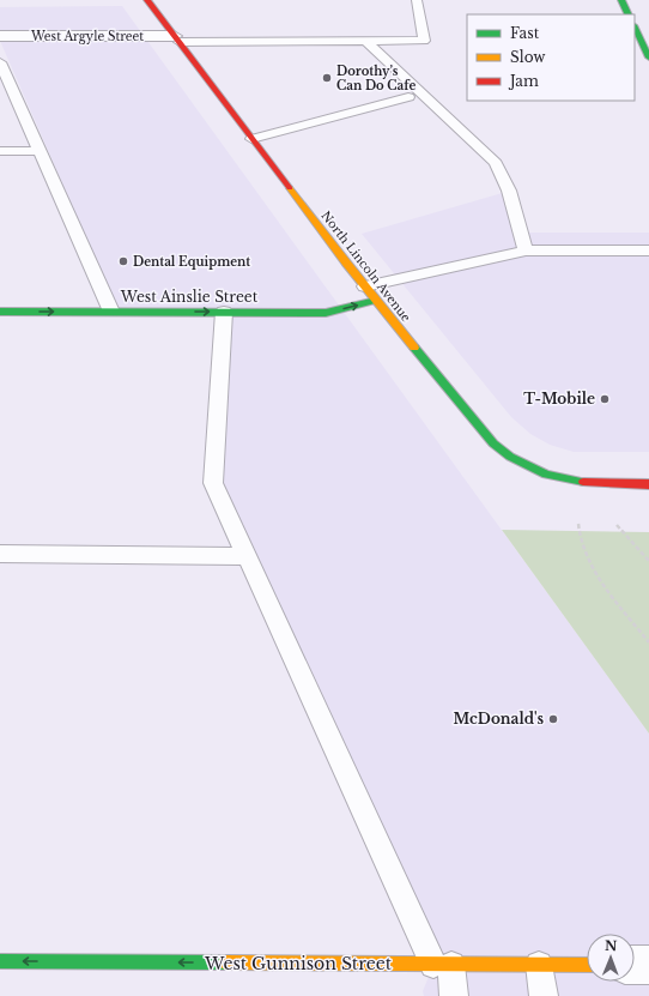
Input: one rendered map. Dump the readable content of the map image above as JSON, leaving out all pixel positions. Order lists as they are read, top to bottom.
{
  "streets": {
    "main road": ["North Lincoln Avenue", "West Ainslie Street", "West Gunnison Street"],
    "street": ["West Argyle Street"]
  },
  "crossings": [
    ["West Argyle Street", "North Lincoln Avenue"],
    ["North Lincoln Avenue", "West Ainslie Street"]
  ],
  "one_way": ["West Ainslie Street", "West Gunnison Street"],
  "places": [
    "Dorothy’s Can Do Cafe",
    "Dental Equipment",
    "T-Mobile",
    "McDonald's"
  ],
  "legend": ["Fast", "Slow", "Jam"],
  "north": "top"
}
